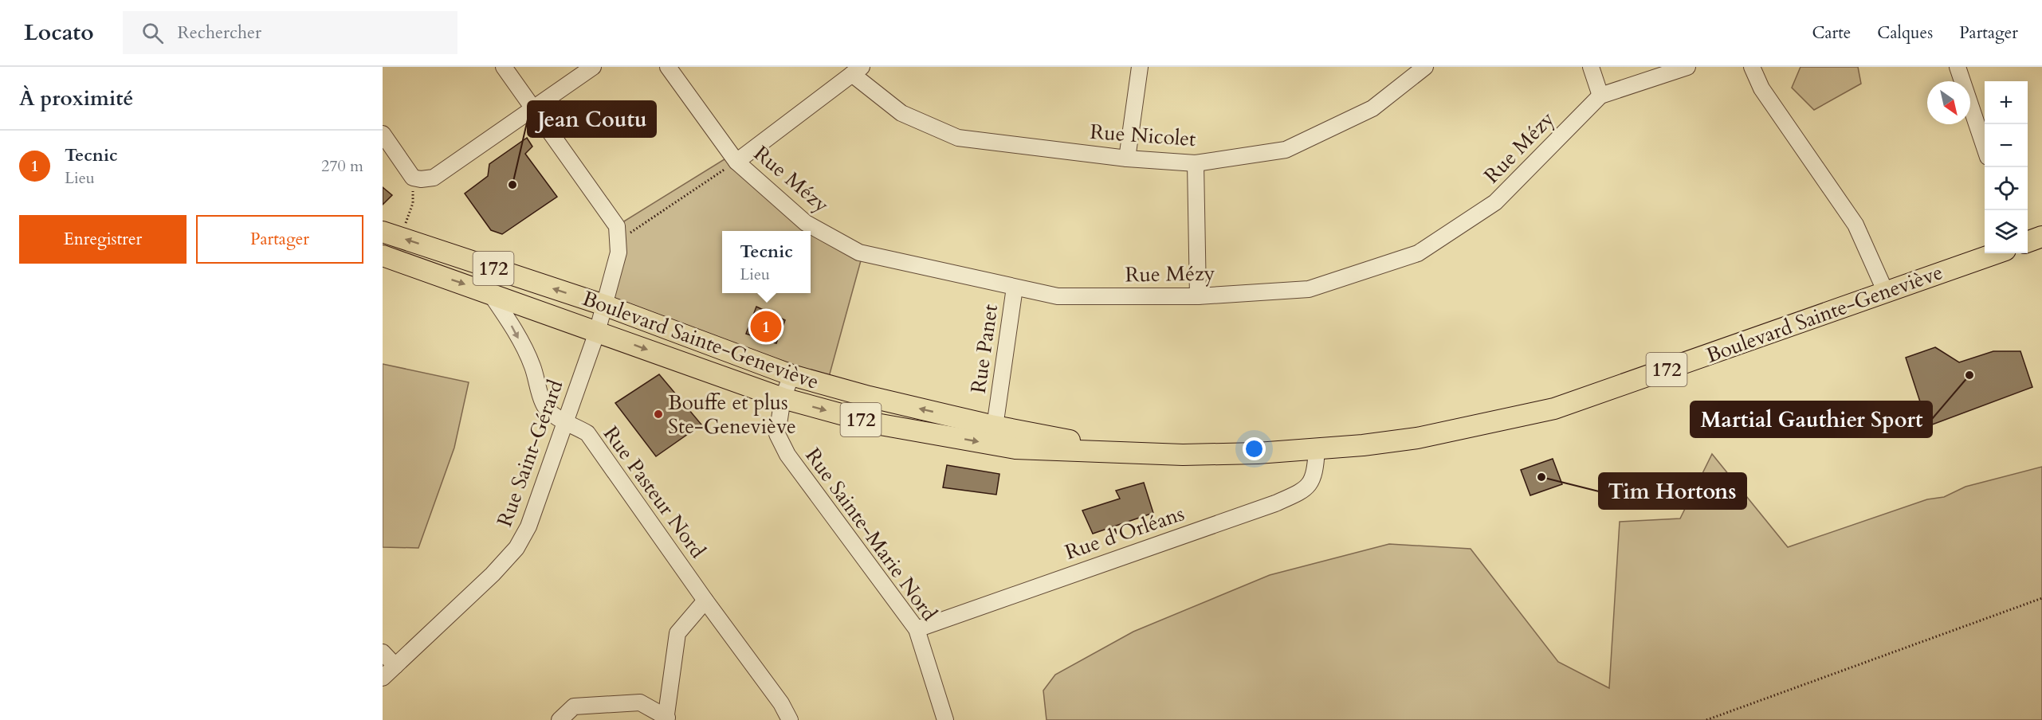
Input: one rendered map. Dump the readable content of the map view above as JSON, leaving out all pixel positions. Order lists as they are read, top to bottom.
{
  "streets": {
    "main road": ["172", "Boulevard Sainte-Geneviève"],
    "street": [
      "Rue Nicolet",
      "Rue Mézy",
      "Rue Panet",
      "Rue Saint-Gérard",
      "Rue Pasteur Nord",
      "Rue d'Orléans",
      "Rue Sainte-Marie Nord"
    ]
  },
  "crossings": [
    ["Rue Mézy", "Rue Panet"],
    ["Boulevard Sainte-Geneviève", "Rue Saint-Gérard"],
    ["Boulevard Sainte-Geneviève", "Rue Pasteur Nord"],
    ["Boulevard Sainte-Geneviève", "Rue d'Orléans"],
    ["Boulevard Sainte-Geneviève", "Rue Sainte-Marie Nord"],
    ["Rue Saint-Gérard", "Rue Pasteur Nord"],
    ["Rue d'Orléans", "Rue Sainte-Marie Nord"]
  ],
  "places": [
    "Jean Coutu",
    "Martial Gauthier Sport",
    "Bouffe et plus Ste-Geneviève",
    "Tim Hortons"
  ],
  "north": "bottom right",
  "page": {
    "header": "Locato",
    "search": "Rechercher",
    "nav": ["Carte", "Calques", "Partager"],
    "heading": "À proximité",
    "map_buttons": ["+", "−"],
    "list": [
      {
        "mark": "1",
        "name": "Tecnic",
        "note": "Lieu",
        "value": "270 m"
      }
    ],
    "buttons": ["Enregistrer", "Partager"],
    "popup": ["Tecnic", "Lieu"],
    "pins": "1"
  }
}
